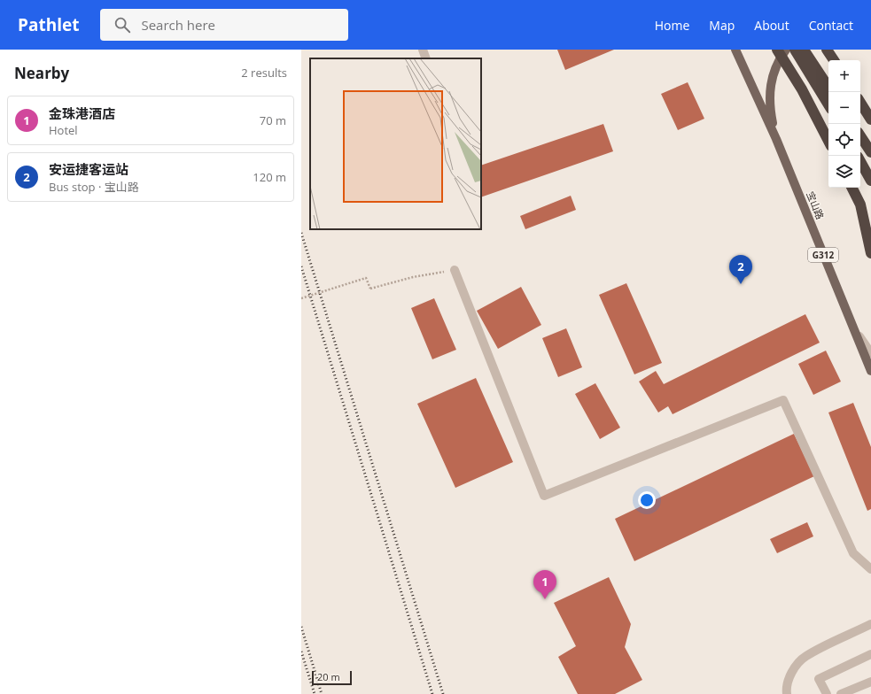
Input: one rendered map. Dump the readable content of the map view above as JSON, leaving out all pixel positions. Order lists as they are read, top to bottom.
{
  "streets": {
    "main road": ["宝山路", "G312"]
  },
  "scale_bar": "20 m",
  "page": {
    "header": "Pathlet",
    "search": "Search here",
    "nav": [
      "Home",
      "Map",
      "About",
      "Contact"
    ],
    "heading": ["Nearby", "2 results"],
    "map_buttons": ["+", "−"],
    "list": [
      {
        "mark": "1",
        "name": "金珠港酒店",
        "note": "Hotel",
        "value": "70 m"
      },
      {
        "mark": "2",
        "name": "安运捷客运站",
        "note": "Bus stop · 宝山路",
        "value": "120 m"
      }
    ],
    "pins": ["2", "1"],
    "scale": "20 m"
  }
}
